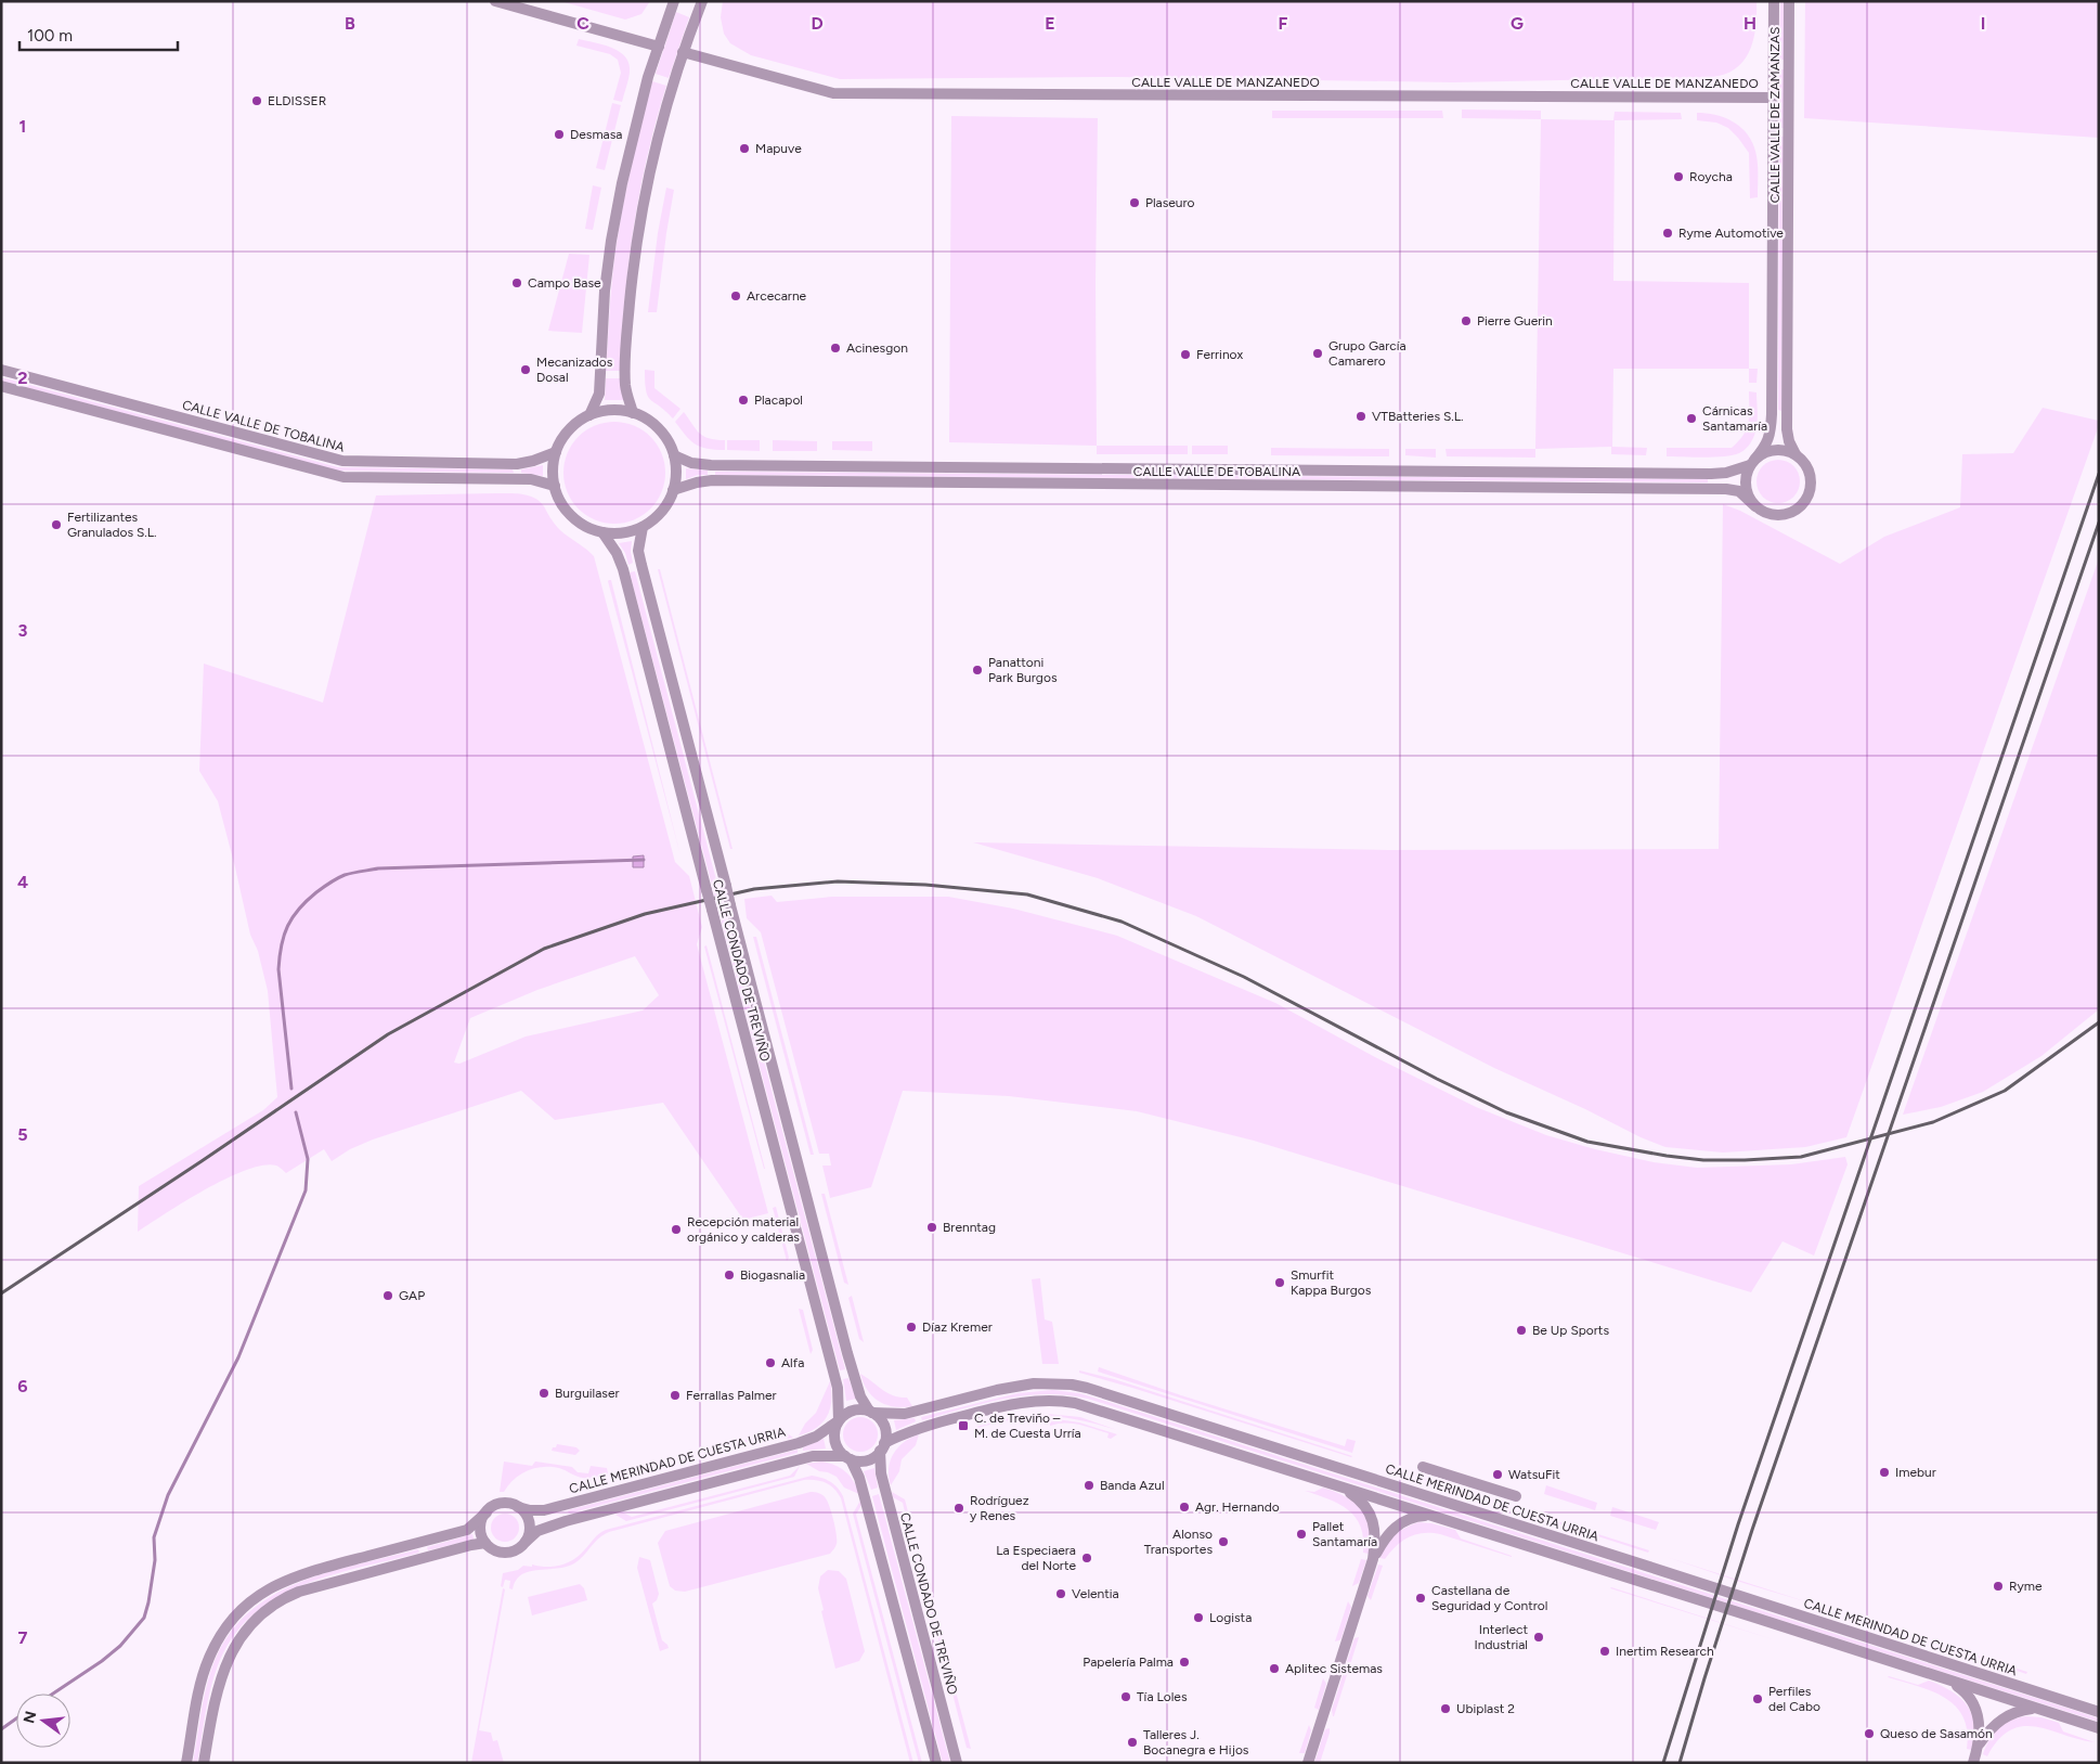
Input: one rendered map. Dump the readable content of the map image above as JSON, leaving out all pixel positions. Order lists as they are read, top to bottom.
{
  "streets": {
    "street": [
      "CALLE VALLE DE MANZANEDO",
      "CALLE VALLE DE ZAMANZAS",
      "CALLE VALLE DE TOBALINA",
      "CALLE CONDADO DE TREVIÑO",
      "CALLE MERINDAD DE CUESTA URRIA"
    ]
  },
  "crossings": [
    ["CALLE VALLE DE MANZANEDO", "CALLE VALLE DE ZAMANZAS"],
    ["CALLE VALLE DE ZAMANZAS", "CALLE VALLE DE TOBALINA"],
    ["CALLE VALLE DE TOBALINA", "CALLE CONDADO DE TREVIÑO"],
    ["CALLE CONDADO DE TREVIÑO", "CALLE MERINDAD DE CUESTA URRIA"]
  ],
  "places": {
    "other": [
      "ELDISSER",
      "Desmasa",
      "Mapuve",
      "Roycha",
      "Plaseuro",
      "Ryme Automotive",
      "Campo Base",
      "Arcecarne",
      "Pierre Guerin",
      "Acinesgon",
      "Grupo García Camarero",
      "Ferrinox",
      "Mecanizados Dosal",
      "Placapol",
      "VTBatteries S.L.",
      "Cárnicas Santamaría",
      "Fertilizantes Granulados S.L.",
      "Panattoni Park Burgos",
      "Brenntag",
      "Recepción material orgánico y calderas",
      "Biogasnalia",
      "Smurfit Kappa Burgos",
      "GAP",
      "Díaz Kremer",
      "Be Up Sports",
      "Alfa",
      "Burguilaser",
      "Ferrallas Palmer",
      "Imebur",
      "WatsuFit",
      "Banda Azul",
      "Agr. Hernando",
      "Rodríguez y Renes",
      "Pallet Santamaría",
      "Alonso Transportes",
      "La Especiaera del Norte",
      "Ryme",
      "Velentia",
      "Castellana de Seguridad y Control",
      "Logista",
      "Interlect Industrial",
      "Inertim Research",
      "Papelería Palma",
      "Aplitec Sistemas",
      "Tía Loles",
      "Perfiles del Cabo",
      "Ubiplast 2",
      "Queso de Sasamón",
      "Talleres J. Bocanegra e Hijos"
    ],
    "transit": ["C. de Treviño – M. de Cuesta Urría"]
  },
  "scale_bar": "100 m",
  "north": "left",
  "grid": {
    "columns": [
      "B",
      "C",
      "D",
      "E",
      "F",
      "G",
      "H",
      "I"
    ],
    "rows": [
      "1",
      "2",
      "3",
      "4",
      "5",
      "6",
      "7"
    ]
  }
}
